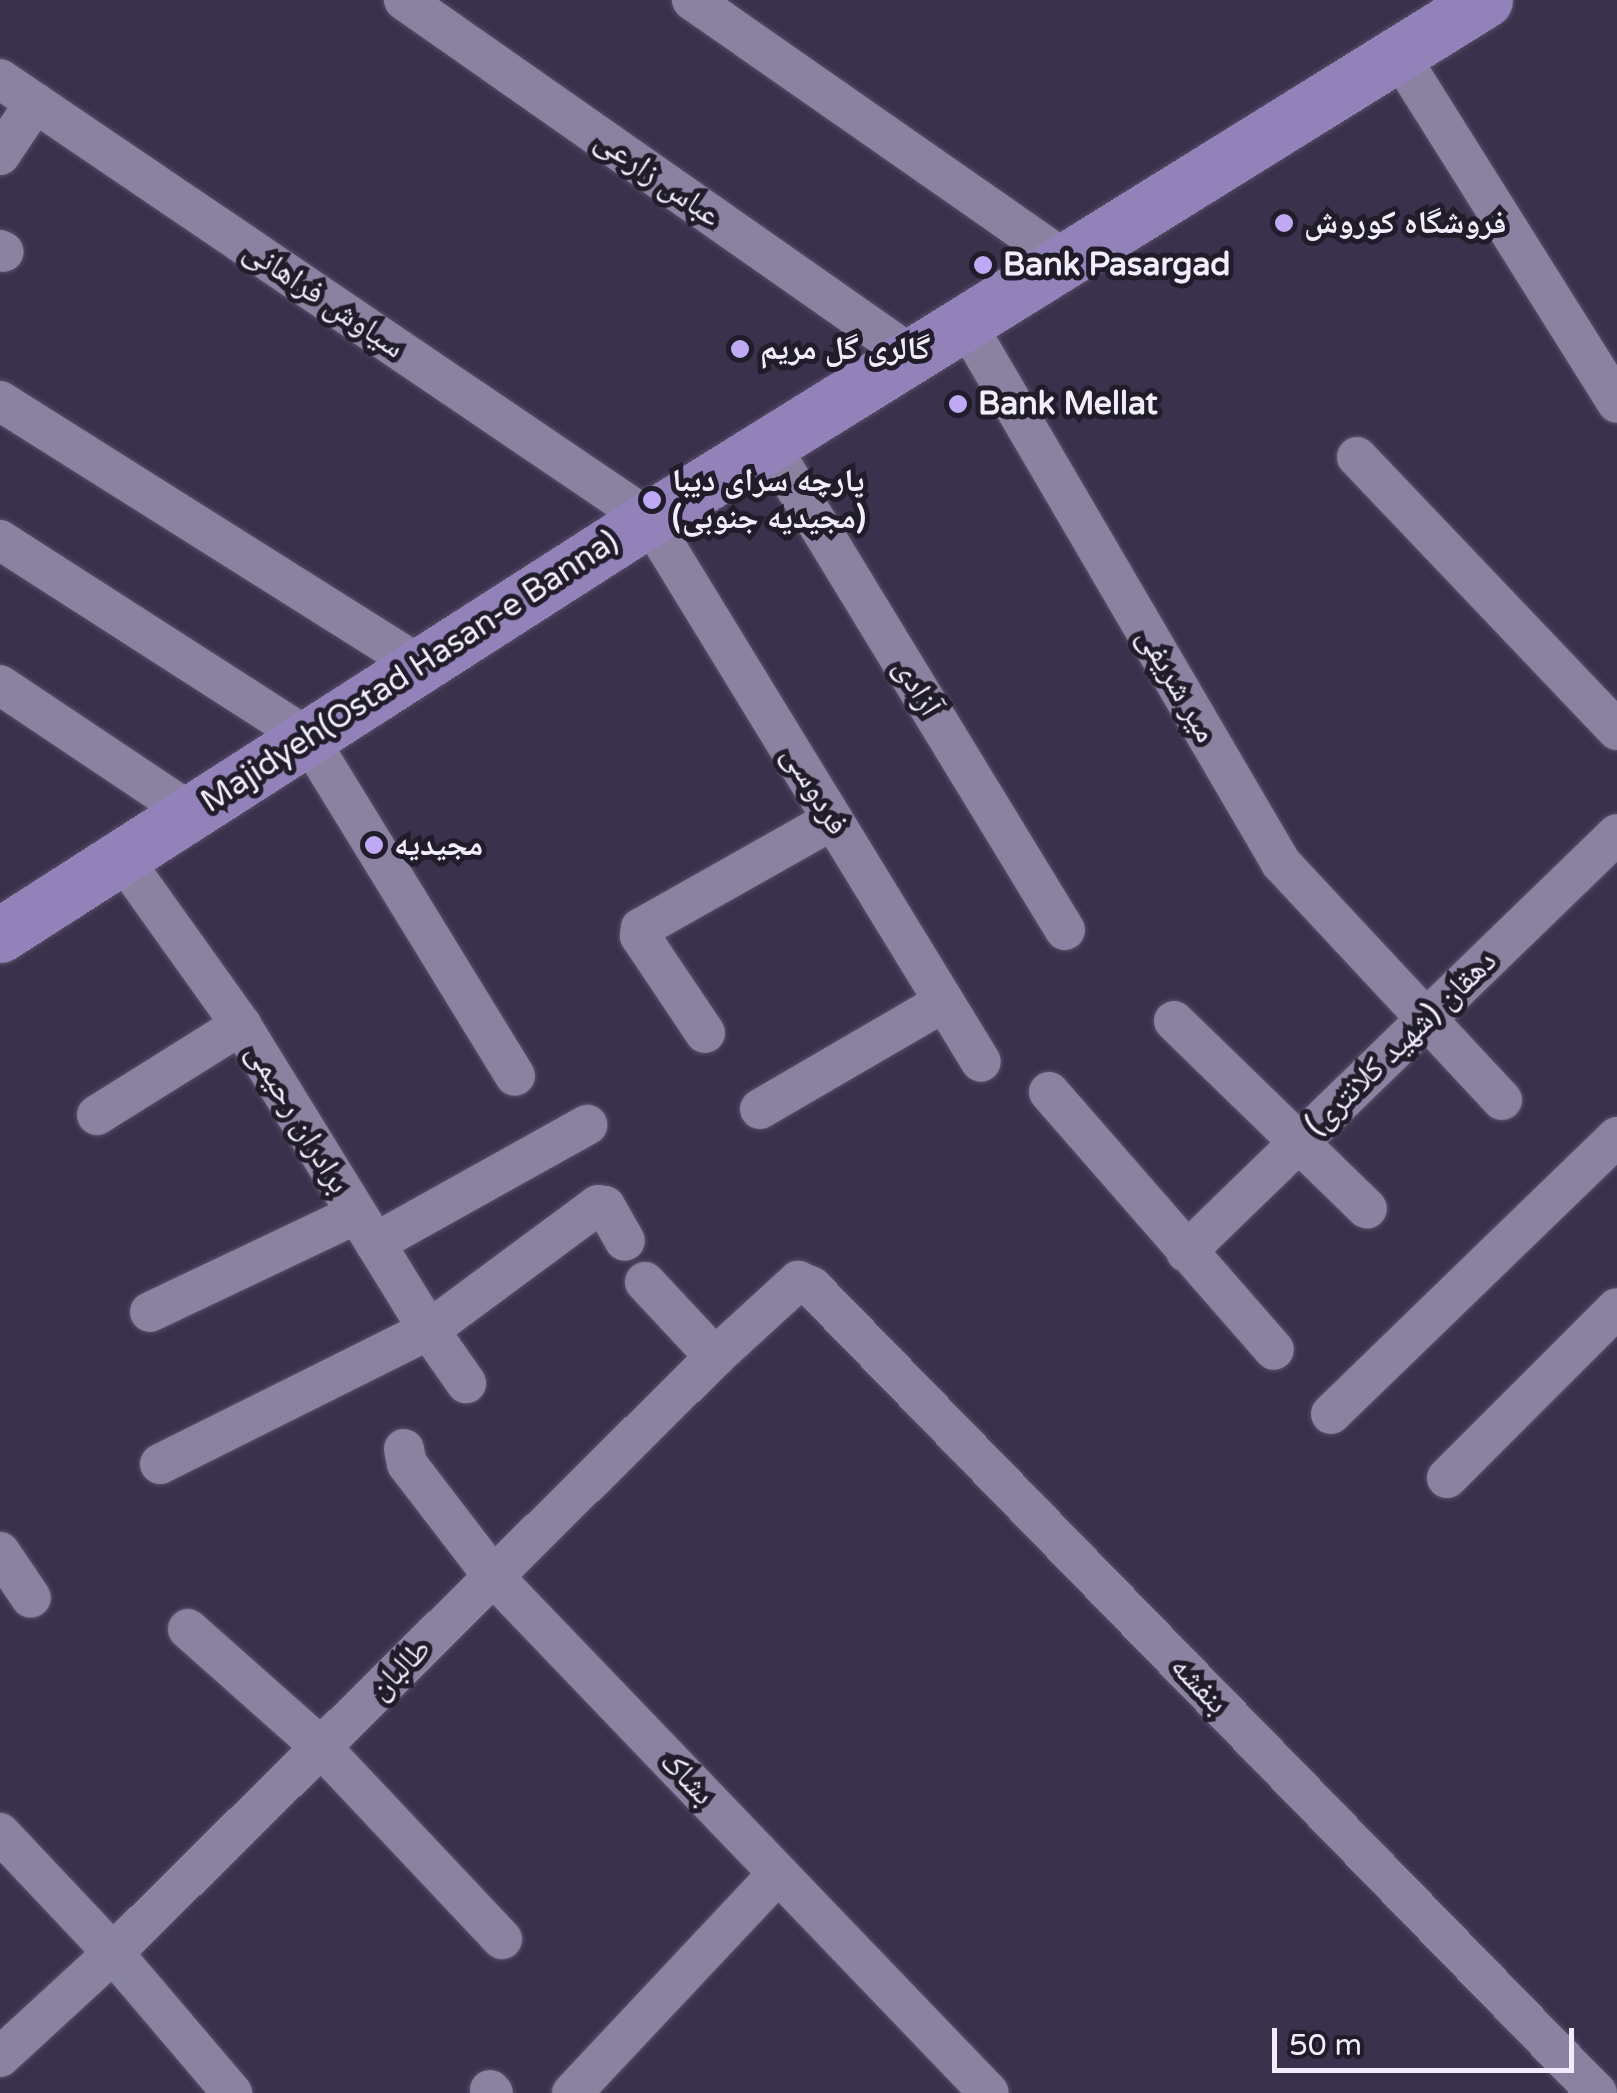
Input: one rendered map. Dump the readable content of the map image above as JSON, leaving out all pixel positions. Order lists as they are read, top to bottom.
{
  "streets": {
    "main road": ["Majidyeh(Ostad Hasan-e Banna)"],
    "street": [
      "عباس زارعی",
      "سیاوش فراهانی",
      "میر شریفی",
      "آزادی",
      "فردوسی",
      "دهقان (شهید کلانتری)",
      "برادران رحیمی",
      "طالبان",
      "بنفشه",
      "بشاک"
    ]
  },
  "crossings": [
    ["عباس زارعی", "Majidyeh(Ostad Hasan-e Banna)"],
    ["سیاوش فراهانی", "Majidyeh(Ostad Hasan-e Banna)"],
    ["سیاوش فراهانی", "فردوسی"],
    ["Majidyeh(Ostad Hasan-e Banna)", "میر شریفی"],
    ["Majidyeh(Ostad Hasan-e Banna)", "آزادی"],
    ["Majidyeh(Ostad Hasan-e Banna)", "فردوسی"],
    ["Majidyeh(Ostad Hasan-e Banna)", "برادران رحیمی"],
    ["میر شریفی", "دهقان (شهید کلانتری)"],
    ["طالبان", "بنفشه"],
    ["طالبان", "بشاک"]
  ],
  "places": [
    "فروشگاه کوروش",
    "Bank Pasargad",
    "گالری گل مریم",
    "Bank Mellat",
    "پارچه سرای دیبا (مجیدیه جنوبی)",
    "مجیدیه"
  ],
  "scale_bar": "50 m"
}
